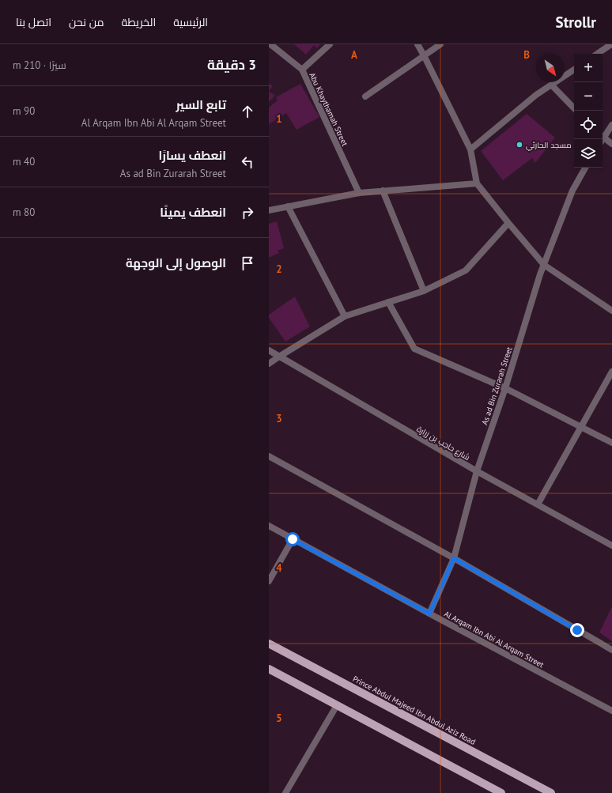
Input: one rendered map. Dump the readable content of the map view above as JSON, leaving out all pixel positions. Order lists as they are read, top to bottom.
{
  "streets": {
    "main road": ["Prince Abdul Majeed Ibn Abdul Aziz Road"],
    "street": [
      "Abu Khaythamah Street",
      "As ad Bin Zurarah Street",
      "شارع حاجب بن زرارة",
      "Al Arqam Ibn Abi Al Arqam Street"
    ]
  },
  "crossings": [
    ["As ad Bin Zurarah Street", "شارع حاجب بن زرارة"],
    ["As ad Bin Zurarah Street", "Al Arqam Ibn Abi Al Arqam Street"]
  ],
  "places": ["مسجد الحارثي"],
  "north": "bottom right",
  "page": {
    "header": "Strollr",
    "nav": [
      "الرئيسية",
      "الخريطة",
      "من نحن",
      "اتصل بنا"
    ],
    "heading": ["3 دقيقة", "سيرًا · 210 m"],
    "map_buttons": ["+", "−"],
    "list": [
      ["تابع السير", "Al Arqam Ibn Abi Al Arqam Street", "90 m"],
      ["انعطف يسارًا", "As ad Bin Zurarah Street", "40 m"],
      ["انعطف يمينًا", "80 m"],
      "الوصول إلى الوجهة"
    ]
  },
  "grid": {
    "columns": ["A", "B"],
    "rows": [
      "1",
      "2",
      "3",
      "4",
      "5"
    ]
  }
}
